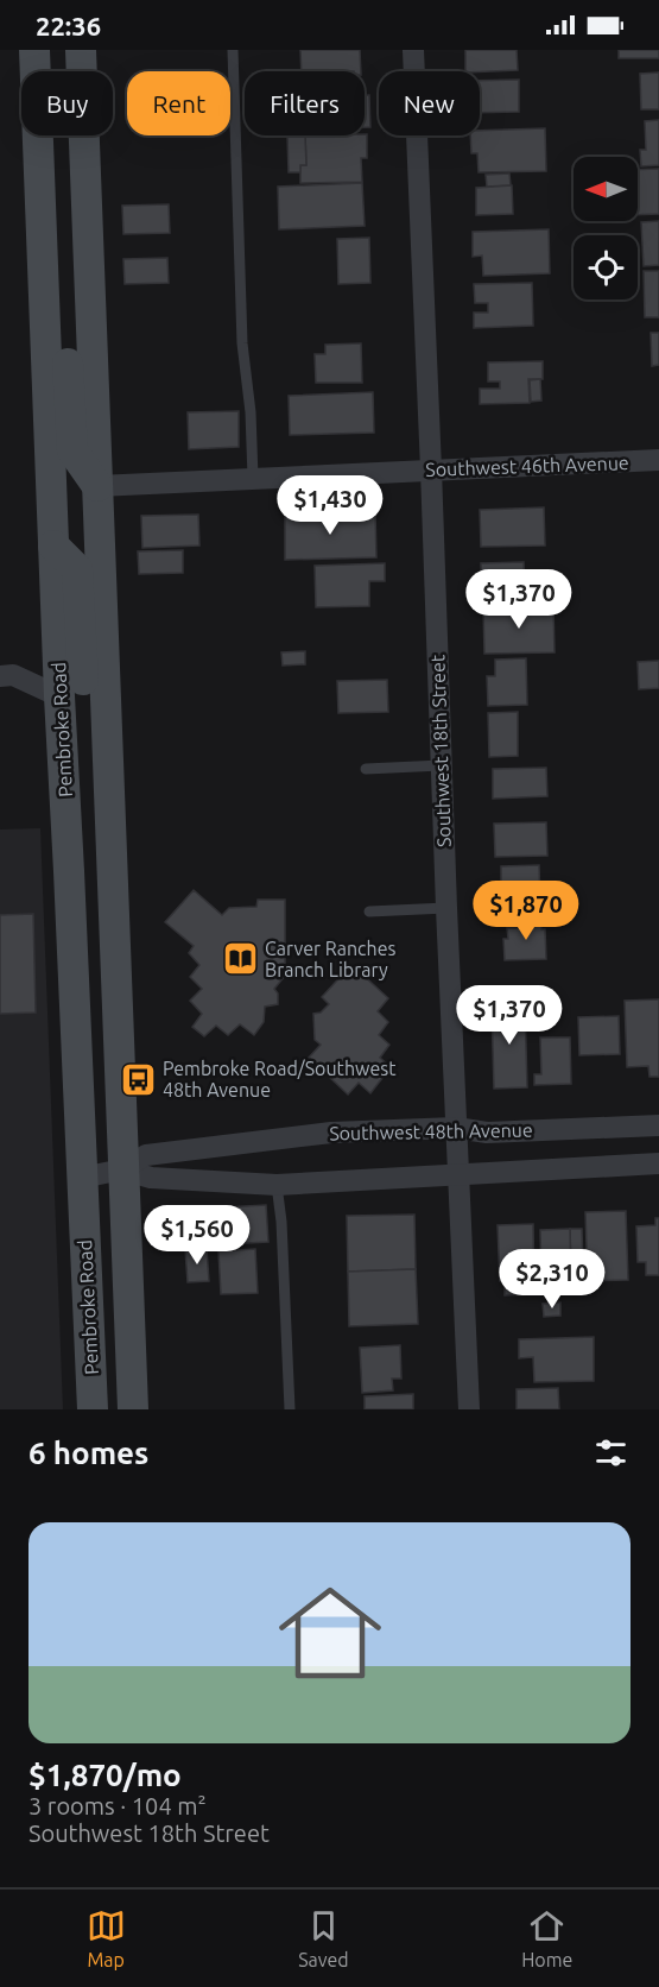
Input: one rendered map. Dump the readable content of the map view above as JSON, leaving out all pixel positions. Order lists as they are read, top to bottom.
{
  "streets": {
    "main road": ["Pembroke Road"],
    "street": ["Southwest 46th Avenue", "Southwest 18th Street", "Southwest 48th Avenue"]
  },
  "crossings": [
    ["Southwest 46th Avenue", "Pembroke Road"],
    ["Southwest 46th Avenue", "Southwest 18th Street"],
    ["Pembroke Road", "Southwest 48th Avenue"],
    ["Southwest 18th Street", "Southwest 48th Avenue"]
  ],
  "places": {
    "library": ["Carver Ranches Branch Library"],
    "bus stop": ["Pembroke Road/Southwest 48th Avenue"]
  },
  "north": "left",
  "page": {
    "status": "22:36",
    "chip": [
      "Buy",
      "Rent",
      "Filters",
      "New"
    ],
    "price": [
      "$1,430",
      "$1,370",
      "$1,870",
      "$1,370",
      "$1,560",
      "$2,310"
    ],
    "heading": "6 homes",
    "list": [
      {
        "name": "$1,870/mo",
        "note": "3 rooms · 104 m² · Southwest 18th Street"
      }
    ],
    "tabs": ["Map", "Saved", "Home"]
  }
}
